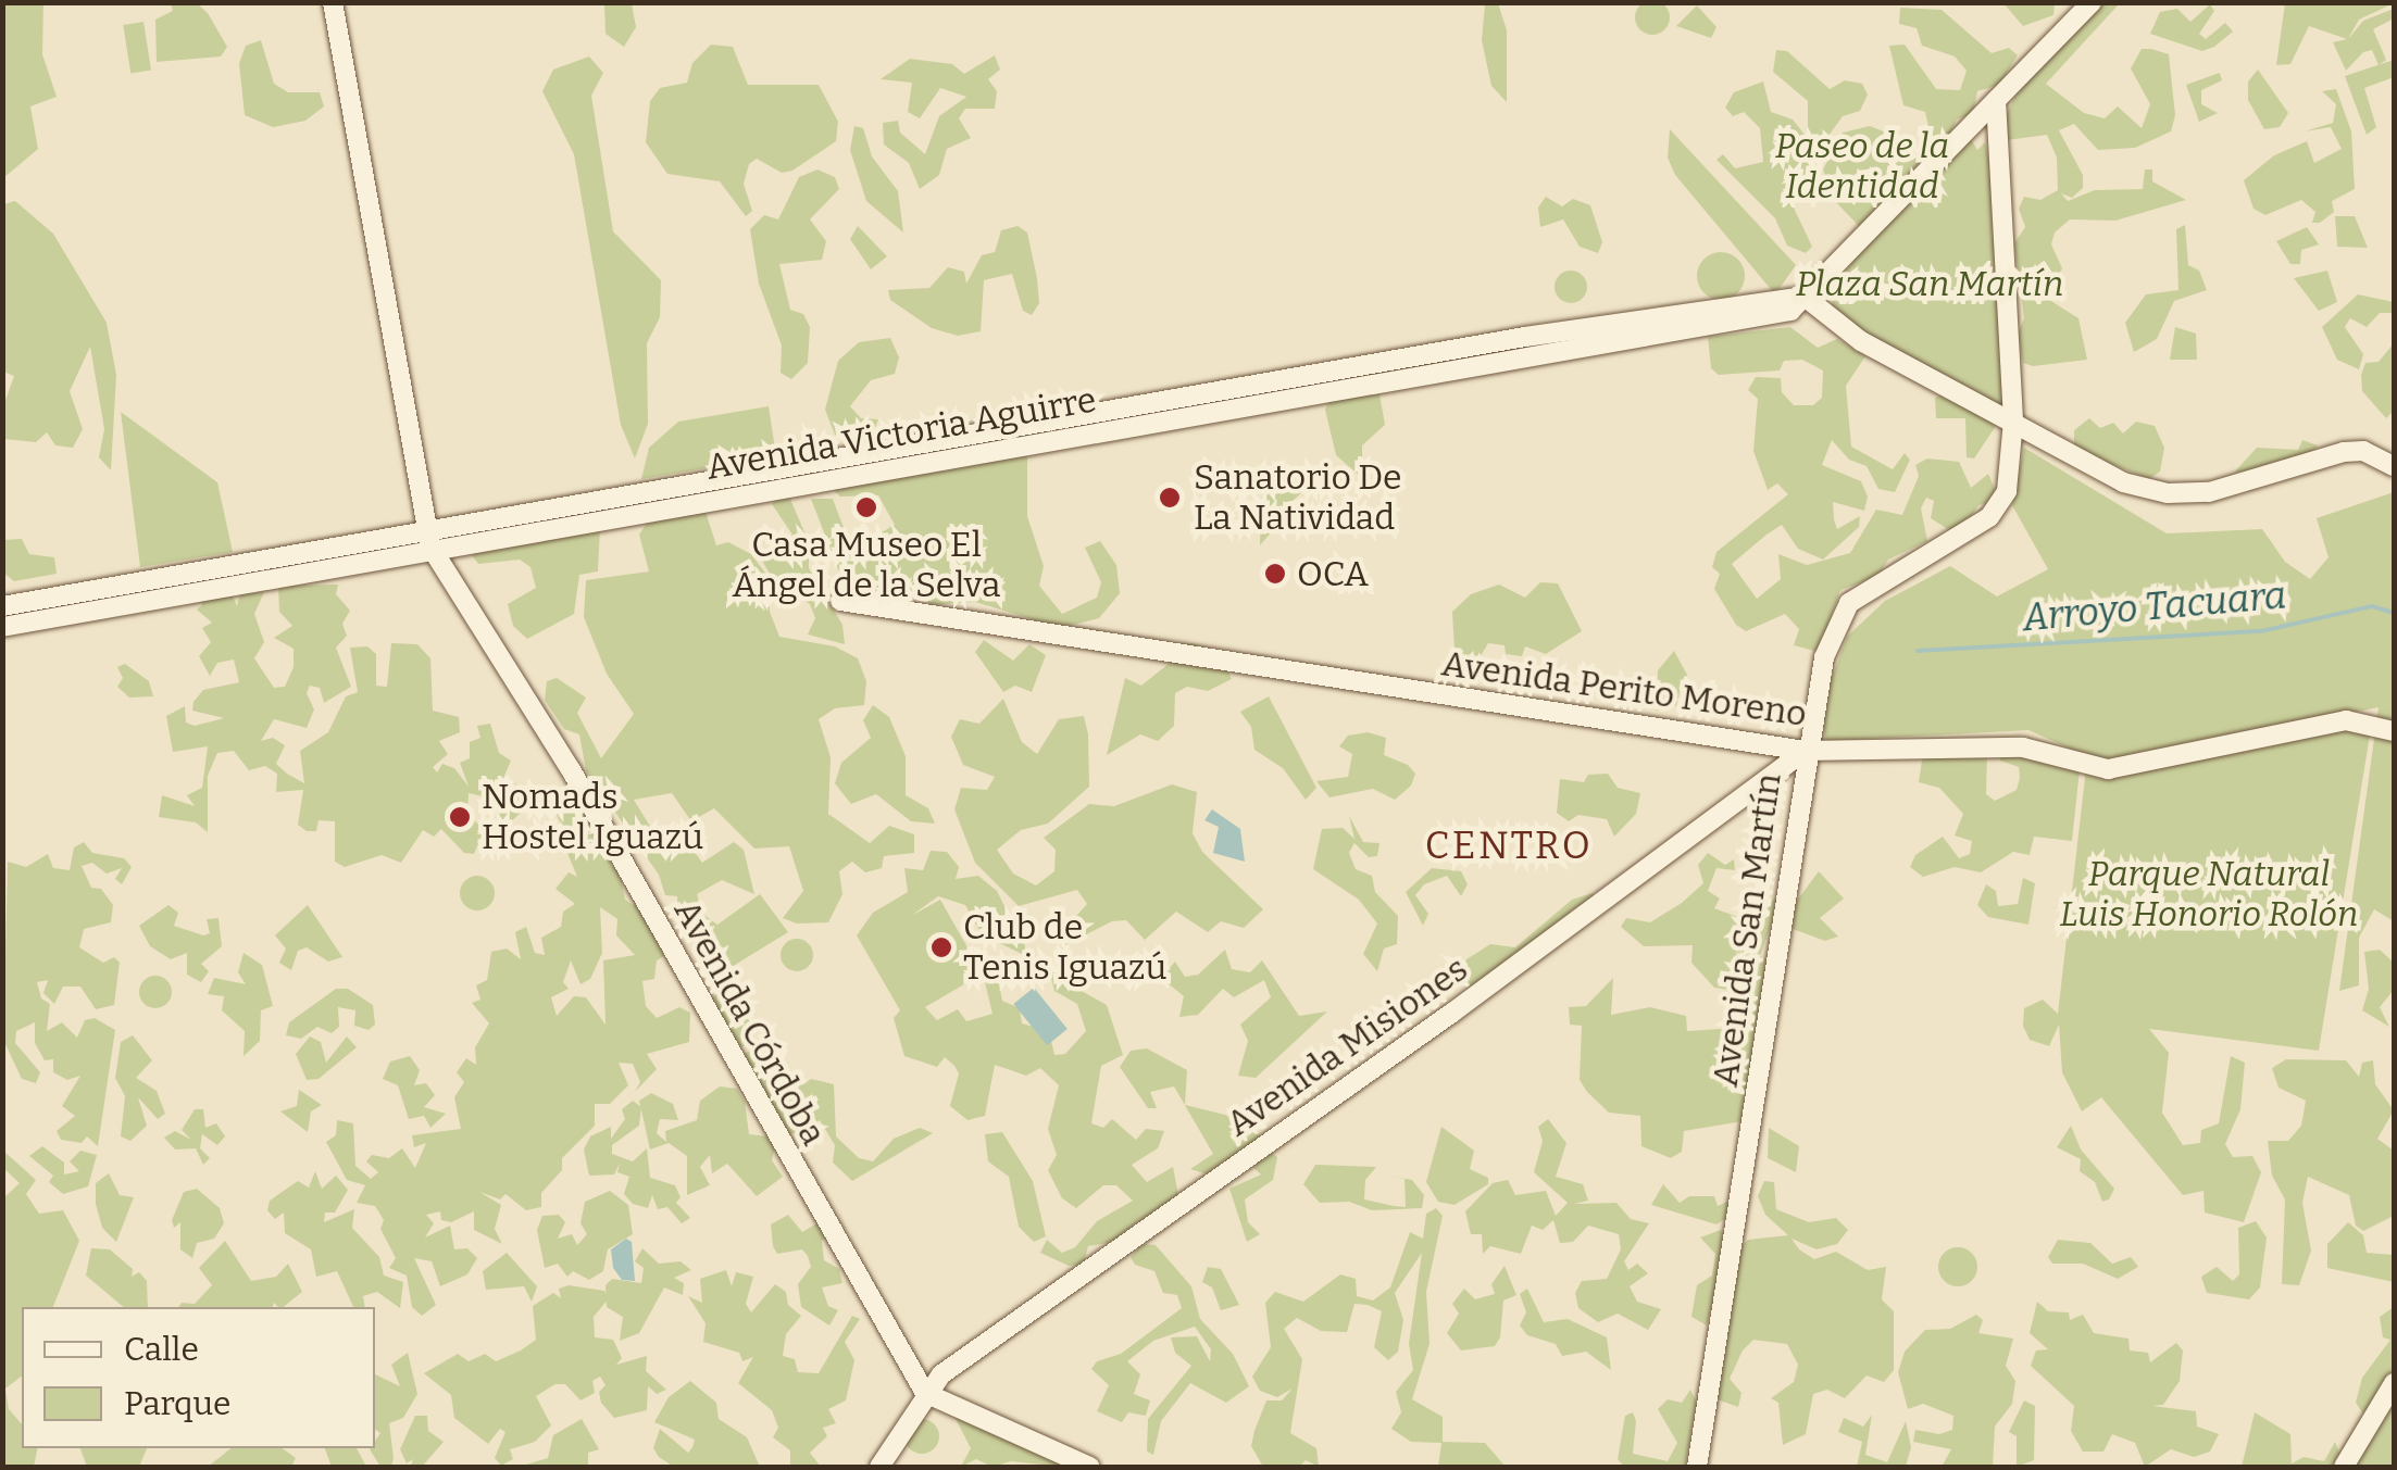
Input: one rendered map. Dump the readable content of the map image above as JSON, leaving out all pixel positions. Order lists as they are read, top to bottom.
{
  "streets": {
    "main road": [
      "Avenida Victoria Aguirre",
      "Avenida Perito Moreno",
      "Avenida San Martín",
      "Avenida Córdoba",
      "Avenida Misiones"
    ]
  },
  "crossings": [
    ["Avenida Victoria Aguirre", "Avenida Córdoba"],
    ["Avenida Perito Moreno", "Avenida San Martín"],
    ["Avenida Perito Moreno", "Avenida Misiones"],
    ["Avenida San Martín", "Avenida Misiones"],
    ["Avenida Córdoba", "Avenida Misiones"]
  ],
  "districts": ["CENTRO"],
  "water": ["Arroyo Tacuara"],
  "parks": ["Paseo de la Identidad", "Plaza San Martín", "Parque Natural Luis Honorio Rolón"],
  "places": [
    "Sanatorio De La Natividad",
    "Casa Museo El Ángel de la Selva",
    "OCA",
    "Nomads Hostel Iguazú",
    "Club de Tenis Iguazú"
  ],
  "legend": ["Calle", "Parque"]
}
